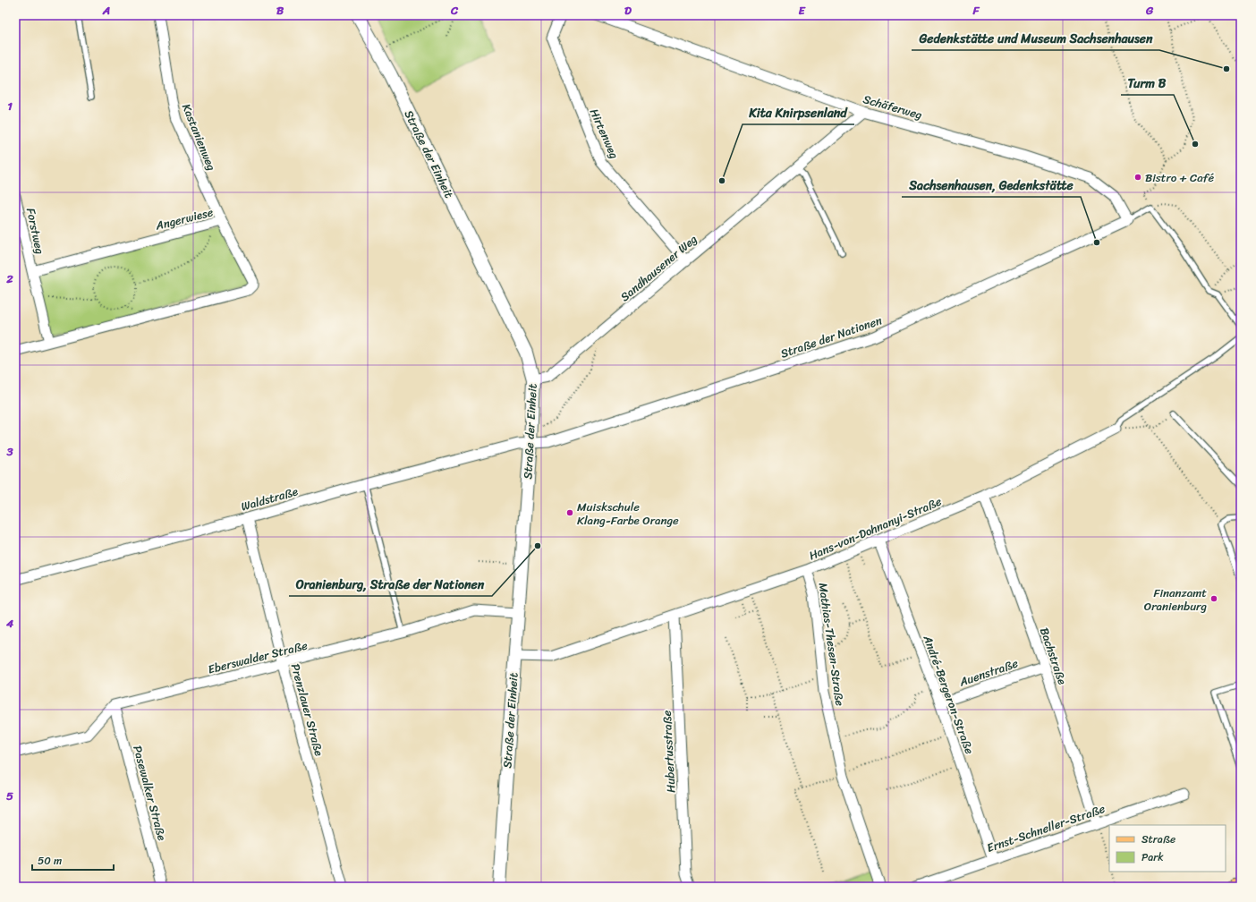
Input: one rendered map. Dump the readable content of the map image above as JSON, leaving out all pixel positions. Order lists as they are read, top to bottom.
{
  "streets": {
    "street": [
      "Schäferweg",
      "Hirtenweg",
      "Kastanienweg",
      "Straße der Einheit",
      "Angerwiese",
      "Forstweg",
      "Sandhausener Weg",
      "Straße der Nationen",
      "Waldstraße",
      "Hans-von-Dohnanyi-Straße",
      "Mathias-Thesen-Straße",
      "Bachstraße",
      "Eberswalder Straße",
      "Auenstraße",
      "André-Bergeron-Straße",
      "Prenzlauer Straße",
      "Hubertusstraße",
      "Pasewalker Straße",
      "Ernst-Schneller-Straße"
    ]
  },
  "crossings": [
    ["Schäferweg", "Sandhausener Weg"],
    ["Schäferweg", "Straße der Nationen"],
    ["Hirtenweg", "Sandhausener Weg"],
    ["Kastanienweg", "Angerwiese"],
    ["Straße der Einheit", "Sandhausener Weg"],
    ["Straße der Einheit", "Straße der Nationen"],
    ["Straße der Einheit", "Waldstraße"],
    ["Straße der Einheit", "Hans-von-Dohnanyi-Straße"],
    ["Straße der Einheit", "Eberswalder Straße"],
    ["Angerwiese", "Forstweg"],
    ["Straße der Nationen", "Waldstraße"],
    ["Waldstraße", "Prenzlauer Straße"],
    ["Hans-von-Dohnanyi-Straße", "Mathias-Thesen-Straße"],
    ["Hans-von-Dohnanyi-Straße", "Bachstraße"],
    ["Hans-von-Dohnanyi-Straße", "André-Bergeron-Straße"],
    ["Hans-von-Dohnanyi-Straße", "Hubertusstraße"],
    ["Bachstraße", "Auenstraße"],
    ["Bachstraße", "Ernst-Schneller-Straße"],
    ["Eberswalder Straße", "Prenzlauer Straße"],
    ["Eberswalder Straße", "Pasewalker Straße"],
    ["Auenstraße", "André-Bergeron-Straße"],
    ["André-Bergeron-Straße", "Ernst-Schneller-Straße"]
  ],
  "places": [
    "Gedenkstätte und Museum Sachsenhausen",
    "Turm B",
    "Bistro + Café",
    "Kita Knirpsenland",
    "Sachsenhausen, Gedenkstätte",
    "Muiskschule Klang-Farbe Orange",
    "Oranienburg, Straße der Nationen",
    "Finanzamt Oranienburg"
  ],
  "legend": ["Straße", "Park"],
  "scale_bar": "50 m",
  "grid": {
    "columns": [
      "A",
      "B",
      "C",
      "D",
      "E",
      "F",
      "G"
    ],
    "rows": [
      "1",
      "2",
      "3",
      "4",
      "5"
    ]
  }
}
